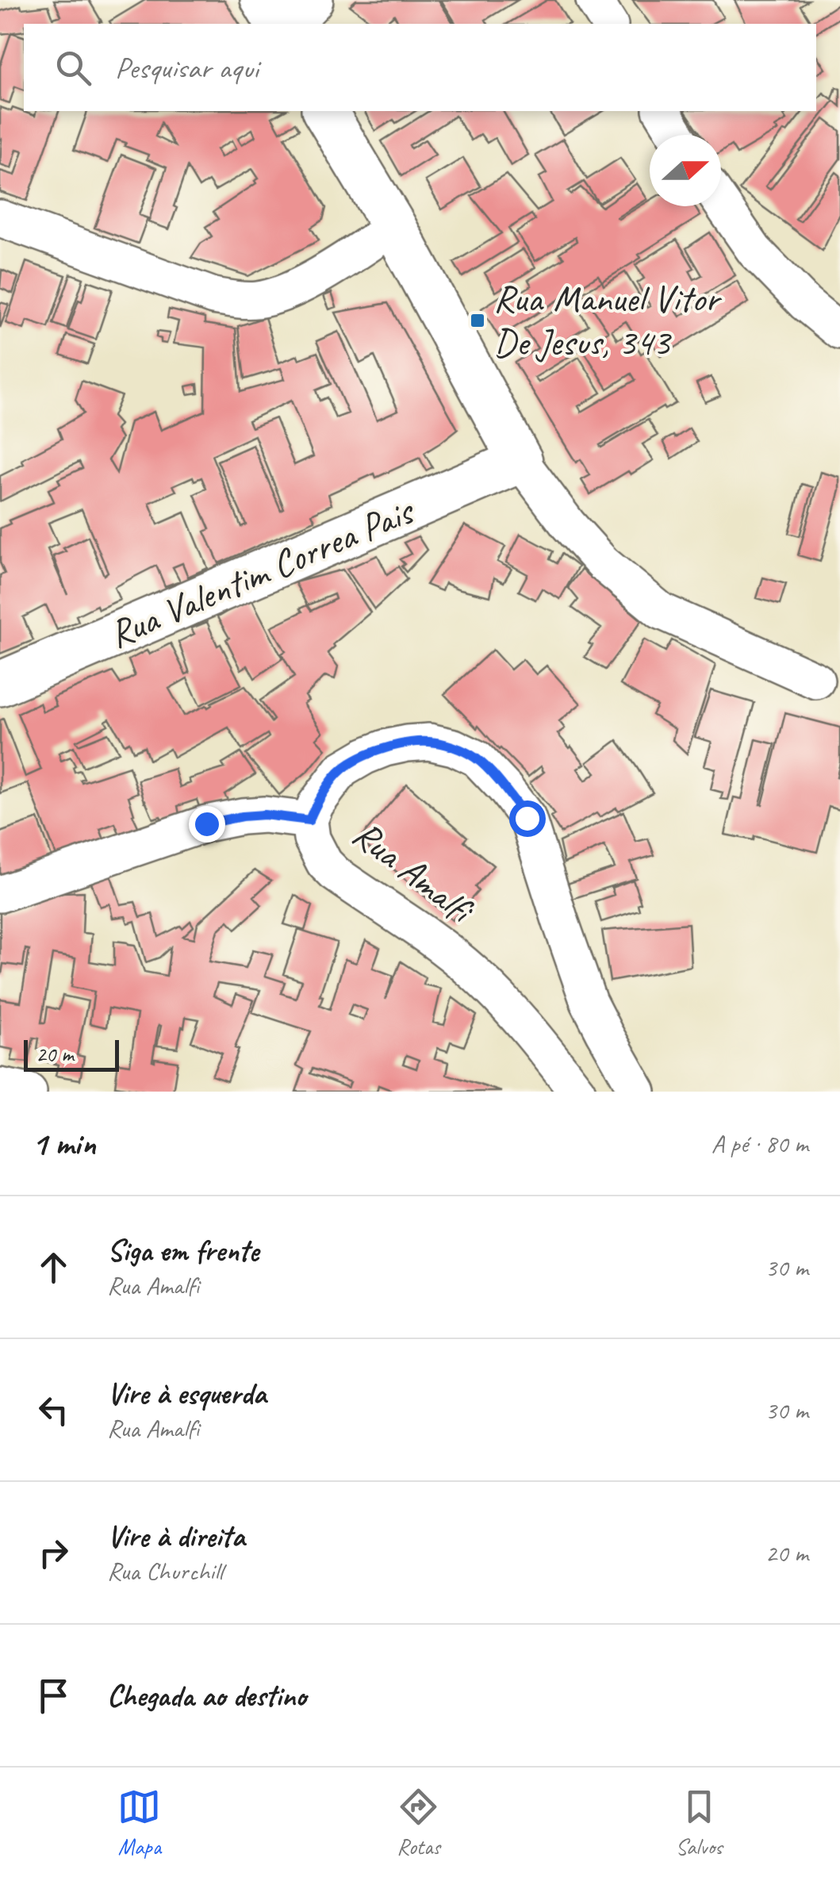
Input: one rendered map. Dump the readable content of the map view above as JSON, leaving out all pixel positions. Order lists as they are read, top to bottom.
{
  "streets": {
    "street": ["Rua Valentim Correa Pais", "Rua Amalfi"]
  },
  "places": {
    "transit": ["Rua Manuel Vitor De Jesus, 343"]
  },
  "scale_bar": "20 m",
  "north": "right",
  "page": {
    "search": "Pesquisar aqui",
    "scale": "20 m",
    "heading": ["1 min", "A pé · 80 m"],
    "list": [
      ["Siga em frente", "Rua Amalfi", "30 m"],
      ["Vire à esquerda", "Rua Amalfi", "30 m"],
      ["Vire à direita", "Rua Churchill", "20 m"],
      "Chegada ao destino"
    ],
    "nav": ["Mapa", "Rotas", "Salvos"]
  }
}
